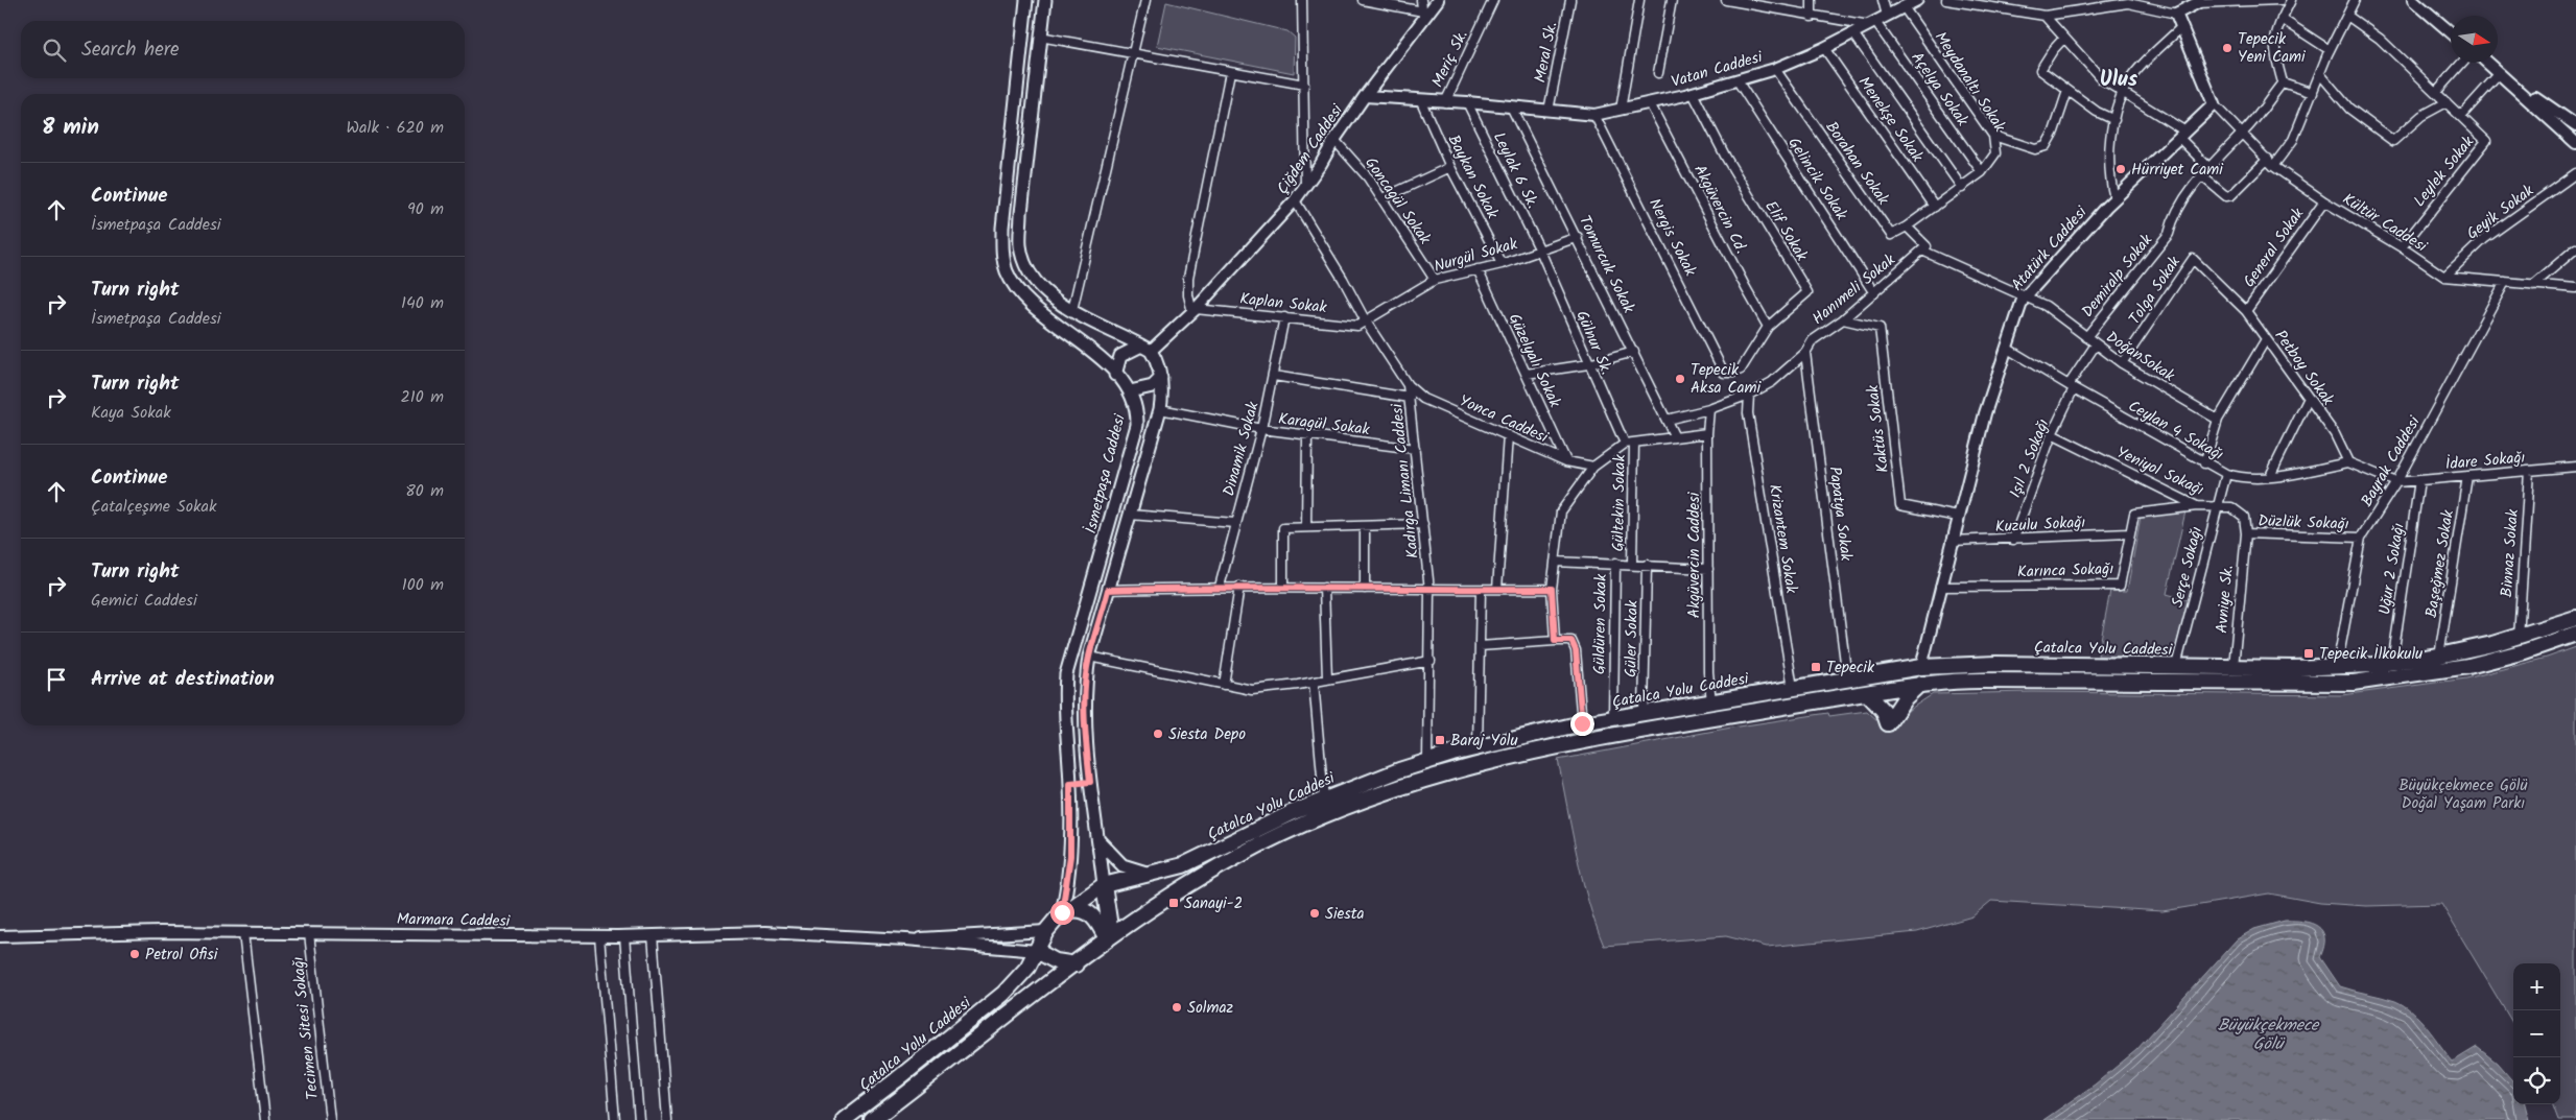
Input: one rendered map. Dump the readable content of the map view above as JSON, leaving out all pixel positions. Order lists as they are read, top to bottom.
{
  "streets": {
    "highway": ["Çatalca Yolu Caddesi"],
    "main road": [
      "Vatan Caddesi",
      "Çiğdem Caddesi",
      "Atatürk Caddesi",
      "İsmetpaşa Caddesi",
      "Marmara Caddesi"
    ],
    "street": [
      "Meral Sk.",
      "Meriç Sk.",
      "Meydanaltı Sokak",
      "Açelya Sokak",
      "Menekşe Sokak",
      "Borahan Sokak",
      "Leylak 6 Sk.",
      "Leylek Sokak",
      "Baykan Sokak",
      "Gelincik Sokak",
      "Goncagül Sokak",
      "Akgüvercin Cd.",
      "Geyik Sokak",
      "Kültür Caddesi",
      "Elif Sokak",
      "Nergis Sokak",
      "General Sokak",
      "Nurgül Sokak",
      "Tomurcuk Sokak",
      "Demiralp Sokak",
      "Hanımeli Sokak",
      "Tolga Sokak",
      "Kaplan Sokak",
      "Gülnur Sk.",
      "DoğanSokak",
      "Güzelyalı Sokak",
      "Petboy Sokak",
      "Yonca Caddesi",
      "Karagül Sokak",
      "Kaktüs Sokak",
      "Ceylan 4 Sokağı",
      "Dinamik Sokak",
      "Işıl 2 Sokağı",
      "İdare Sokağı",
      "Bayrak Caddesi",
      "Yeniyol Sokağı",
      "Kadırga Limanı Caddesi",
      "Gültekin Sokak",
      "Papatya Sokak",
      "Düzlük Sokağı",
      "Kuzulu Sokağı",
      "Krizantem Sokak",
      "Binnaz Sokak",
      "Akgüvercin Caddesi",
      "Başeğmez Sokak",
      "Serçe Sokağı",
      "Uğur 2 Sokağı",
      "Karınca Sokağı",
      "Avniye Sk.",
      "Güldüren Sokak",
      "Güler Sokak",
      "Tecimen Sitesi Sokağı"
    ]
  },
  "crossings": [
    ["Meral Sk.", "Vatan Caddesi"],
    ["Meriç Sk.", "Vatan Caddesi"],
    ["Vatan Caddesi", "Meydanaltı Sokak"],
    ["Vatan Caddesi", "Açelya Sokak"],
    ["Vatan Caddesi", "Menekşe Sokak"],
    ["Vatan Caddesi", "Çiğdem Caddesi"],
    ["Vatan Caddesi", "Borahan Sokak"],
    ["Vatan Caddesi", "Leylak 6 Sk."],
    ["Vatan Caddesi", "Baykan Sokak"],
    ["Vatan Caddesi", "Gelincik Sokak"],
    ["Vatan Caddesi", "Akgüvercin Cd."],
    ["Vatan Caddesi", "Elif Sokak"],
    ["Vatan Caddesi", "Nergis Sokak"],
    ["Vatan Caddesi", "Tomurcuk Sokak"],
    ["Meydanaltı Sokak", "Açelya Sokak"],
    ["Meydanaltı Sokak", "Menekşe Sokak"],
    ["Meydanaltı Sokak", "Borahan Sokak"],
    ["Çiğdem Caddesi", "Goncagül Sokak"],
    ["Çiğdem Caddesi", "Kaplan Sokak"],
    ["Çiğdem Caddesi", "İsmetpaşa Caddesi"],
    ["Çiğdem Caddesi", "Kadırga Limanı Caddesi"],
    ["Leylak 6 Sk.", "Nurgül Sokak"],
    ["Leylak 6 Sk.", "Gülnur Sk."],
    ["Leylek Sokak", "Kültür Caddesi"],
    ["Baykan Sokak", "Nurgül Sokak"],
    ["Gelincik Sokak", "Hanımeli Sokak"],
    ["Goncagül Sokak", "Nurgül Sokak"],
    ["Akgüvercin Cd.", "Elif Sokak"],
    ["Geyik Sokak", "Kültür Caddesi"],
    ["Kültür Caddesi", "General Sokak"],
    ["Kültür Caddesi", "Atatürk Caddesi"],
    ["Kültür Caddesi", "Demiralp Sokak"],
    ["Kültür Caddesi", "Bayrak Caddesi"],
    ["Elif Sokak", "Nergis Sokak"],
    ["General Sokak", "Petboy Sokak"],
    ["Atatürk Caddesi", "DoğanSokak"],
    ["Atatürk Caddesi", "Kaktüs Sokak"],
    ["Atatürk Caddesi", "Ceylan 4 Sokağı"],
    ["Atatürk Caddesi", "Kuzulu Sokağı"],
    ["Atatürk Caddesi", "Karınca Sokağı"],
    ["Atatürk Caddesi", "Çatalca Yolu Caddesi"],
    ["Nurgül Sokak", "Tomurcuk Sokak"],
    ["Nurgül Sokak", "Kaplan Sokak"],
    ["Nurgül Sokak", "Gülnur Sk."],
    ["Nurgül Sokak", "Güzelyalı Sokak"],
    ["Nurgül Sokak", "Kadırga Limanı Caddesi"],
    ["Tomurcuk Sokak", "Hanımeli Sokak"],
    ["Demiralp Sokak", "DoğanSokak"],
    ["Hanımeli Sokak", "Kaktüs Sokak"],
    ["Hanımeli Sokak", "Papatya Sokak"],
    ["Hanımeli Sokak", "Krizantem Sokak"],
    ["Hanımeli Sokak", "Akgüvercin Caddesi"],
    ["Tolga Sokak", "DoğanSokak"],
    ["Tolga Sokak", "Petboy Sokak"],
    ["Kaplan Sokak", "Dinamik Sokak"],
    ["Kaplan Sokak", "Kadırga Limanı Caddesi"],
    ["DoğanSokak", "Işıl 2 Sokağı"],
    ["Güzelyalı Sokak", "Yonca Caddesi"],
    ["Petboy Sokak", "Ceylan 4 Sokağı"],
    ["Yonca Caddesi", "Kadırga Limanı Caddesi"],
    ["Karagül Sokak", "Dinamik Sokak"],
    ["Karagül Sokak", "İsmetpaşa Caddesi"],
    ["Karagül Sokak", "Kadırga Limanı Caddesi"],
    ["Ceylan 4 Sokağı", "Işıl 2 Sokağı"],
    ["Ceylan 4 Sokağı", "Serçe Sokağı"],
    ["Işıl 2 Sokağı", "Yeniyol Sokağı"],
    ["Işıl 2 Sokağı", "Kuzulu Sokağı"],
    ["İdare Sokağı", "Bayrak Caddesi"],
    ["İdare Sokağı", "Binnaz Sokak"],
    ["İdare Sokağı", "Başeğmez Sokak"],
    ["İdare Sokağı", "Uğur 2 Sokağı"],
    ["Bayrak Caddesi", "Düzlük Sokağı"],
    ["Bayrak Caddesi", "Çatalca Yolu Caddesi"],
    ["Yeniyol Sokağı", "Düzlük Sokağı"],
    ["Yeniyol Sokağı", "Serçe Sokağı"],
    ["Yeniyol Sokağı", "Karınca Sokağı"],
    ["Yeniyol Sokağı", "Avniye Sk."],
    ["İsmetpaşa Caddesi", "Çatalca Yolu Caddesi"],
    ["Kadırga Limanı Caddesi", "Çatalca Yolu Caddesi"],
    ["Papatya Sokak", "Çatalca Yolu Caddesi"],
    ["Düzlük Sokağı", "Avniye Sk."],
    ["Kuzulu Sokağı", "Karınca Sokağı"],
    ["Krizantem Sokak", "Çatalca Yolu Caddesi"],
    ["Binnaz Sokak", "Çatalca Yolu Caddesi"],
    ["Akgüvercin Caddesi", "Çatalca Yolu Caddesi"],
    ["Başeğmez Sokak", "Çatalca Yolu Caddesi"],
    ["Serçe Sokağı", "Çatalca Yolu Caddesi"],
    ["Uğur 2 Sokağı", "Çatalca Yolu Caddesi"],
    ["Avniye Sk.", "Çatalca Yolu Caddesi"],
    ["Güldüren Sokak", "Çatalca Yolu Caddesi"],
    ["Güler Sokak", "Çatalca Yolu Caddesi"],
    ["Marmara Caddesi", "Tecimen Sitesi Sokağı"]
  ],
  "districts": ["Ulus"],
  "water": ["Büyükçekmece Gölü"],
  "parks": ["Büyükçekmece Gölü Doğal Yaşam Parkı"],
  "places": {
    "other": [
      "Tepecik Yeni Cami",
      "Hürriyet Cami",
      "Tepecik Aksa Cami",
      "Siesta Depo",
      "Siesta",
      "Petrol Ofisi",
      "Solmaz"
    ],
    "transit": [
      "Tepecik İlkokulu",
      "Tepecik",
      "Baraj Yolu",
      "Sanayi-2"
    ]
  },
  "north": "right",
  "page": {
    "search": "Search here",
    "heading": ["8 min", "Walk · 620 m"],
    "list": [
      ["Continue", "İsmetpaşa Caddesi", "90 m"],
      ["Turn right", "İsmetpaşa Caddesi", "140 m"],
      ["Turn right", "Kaya Sokak", "210 m"],
      ["Continue", "Çatalçeşme Sokak", "80 m"],
      ["Turn right", "Gemici Caddesi", "100 m"],
      "Arrive at destination"
    ],
    "map_buttons": ["+", "−"]
  }
}
